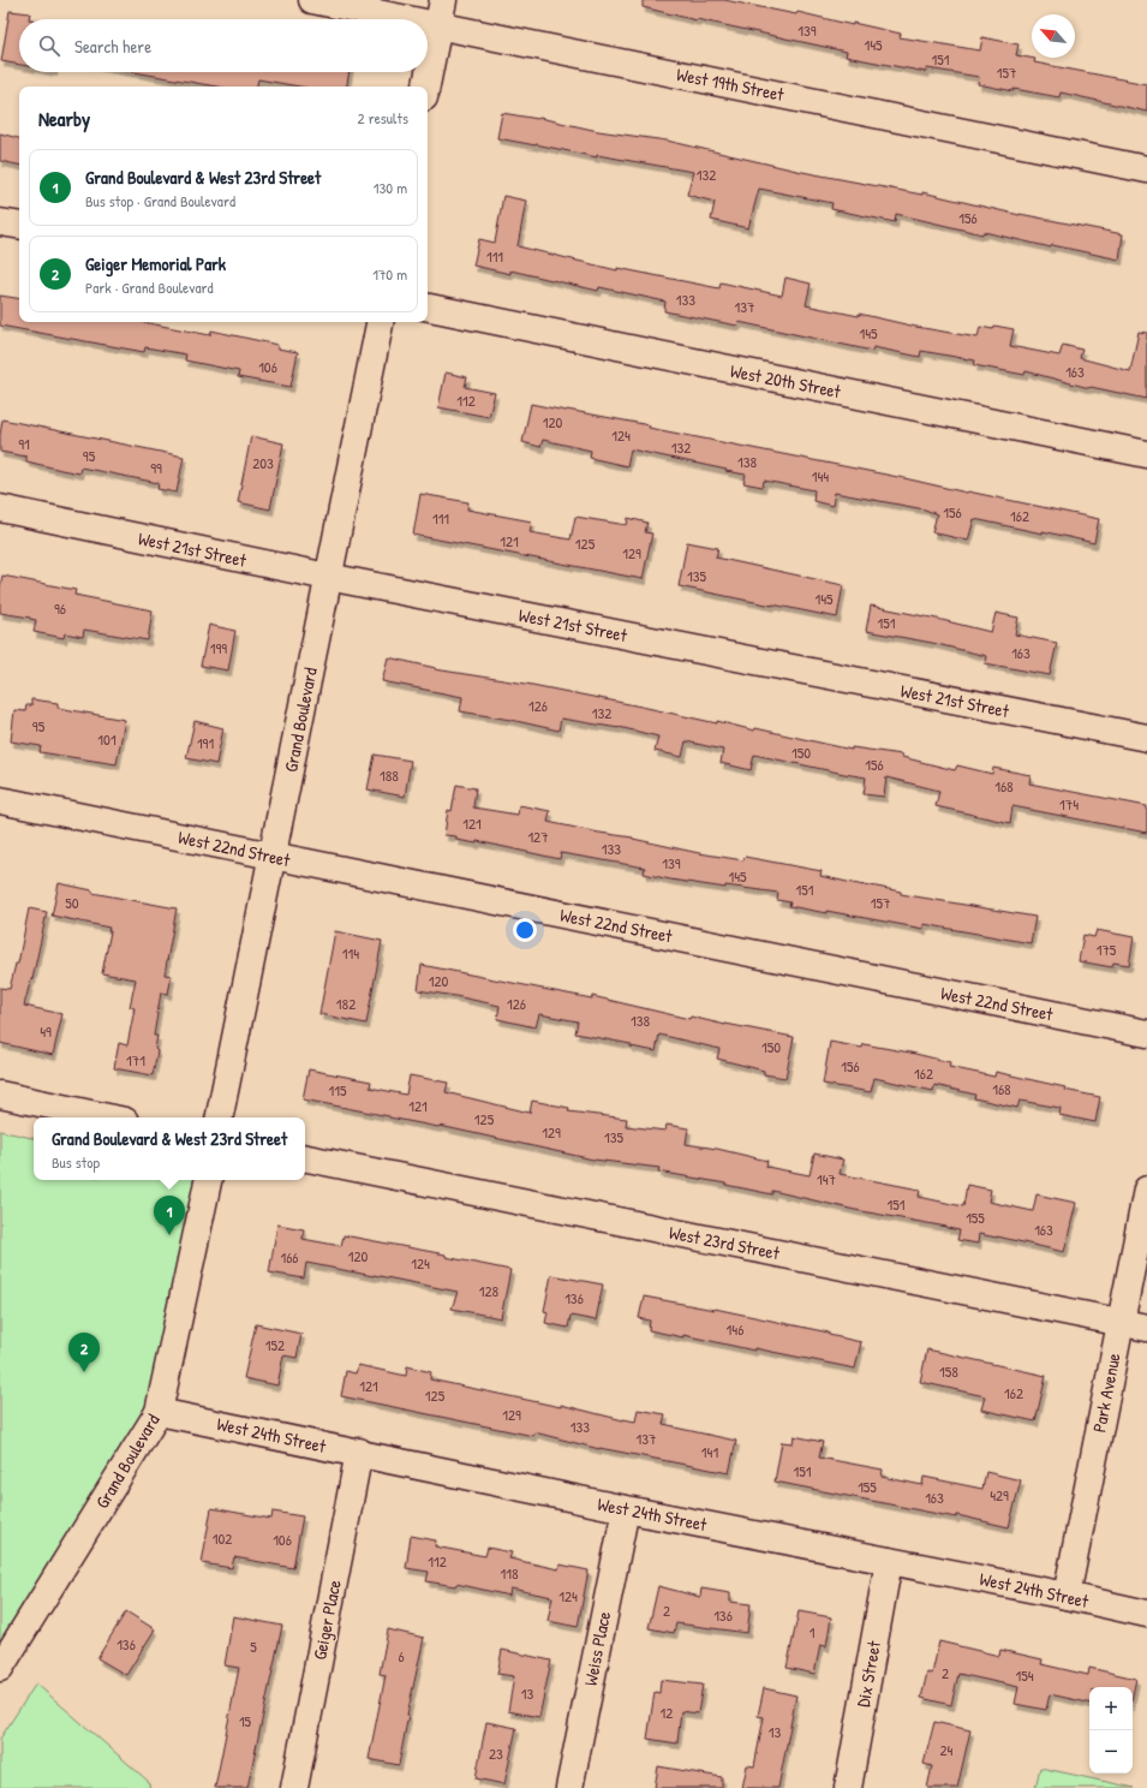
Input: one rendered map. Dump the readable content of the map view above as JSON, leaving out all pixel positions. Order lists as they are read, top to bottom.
{
  "streets": {
    "street": [
      "West 19th Street",
      "West 20th Street",
      "West 21st Street",
      "Grand Boulevard",
      "West 22nd Street",
      "West 23rd Street",
      "Park Avenue",
      "West 24th Street",
      "Geiger Place",
      "Weiss Place",
      "Dix Street"
    ]
  },
  "crossings": [
    ["West 21st Street", "Grand Boulevard"],
    ["Grand Boulevard", "West 22nd Street"],
    ["Grand Boulevard", "West 24th Street"],
    ["West 23rd Street", "Park Avenue"],
    ["Park Avenue", "West 24th Street"],
    ["West 24th Street", "Geiger Place"],
    ["West 24th Street", "Weiss Place"],
    ["West 24th Street", "Dix Street"]
  ],
  "house_numbers": [
    "139",
    "145",
    "151",
    "157",
    "132",
    "156",
    "111",
    "133",
    "137",
    "145",
    "106",
    "163",
    "112",
    "120",
    "124",
    "91",
    "132",
    "95",
    "138",
    "203",
    "99",
    "144",
    "156",
    "162",
    "111",
    "121",
    "125",
    "129",
    "135",
    "145",
    "96",
    "151",
    "199",
    "163",
    "126",
    "132",
    "95",
    "101",
    "191",
    "150",
    "156",
    "188",
    "168",
    "174",
    "121",
    "127",
    "133",
    "139",
    "145",
    "151",
    "50",
    "157",
    "175",
    "114",
    "120",
    "182",
    "126",
    "138",
    "49",
    "150",
    "171",
    "156",
    "162",
    "168",
    "115",
    "121",
    "125",
    "129",
    "135",
    "147",
    "151",
    "155",
    "163",
    "120",
    "166",
    "124",
    "128",
    "136",
    "146",
    "152",
    "158",
    "121",
    "162",
    "125",
    "129",
    "133",
    "137",
    "141",
    "151",
    "155",
    "429",
    "163",
    "102",
    "106",
    "112",
    "118",
    "124",
    "2",
    "136",
    "1",
    "136",
    "5",
    "6",
    "2",
    "154",
    "13",
    "12",
    "15",
    "13",
    "24",
    "23"
  ],
  "north": "top left",
  "page": {
    "search": "Search here",
    "heading": ["Nearby", "2 results"],
    "list": [
      {
        "mark": "1",
        "name": "Grand Boulevard & West 23rd Street",
        "note": "Bus stop · Grand Boulevard",
        "value": "130 m"
      },
      {
        "mark": "2",
        "name": "Geiger Memorial Park",
        "note": "Park · Grand Boulevard",
        "value": "170 m"
      }
    ],
    "popup": ["Grand Boulevard & West 23rd Street", "Bus stop"],
    "pins": ["1", "2"],
    "map_buttons": ["+", "−"]
  }
}
